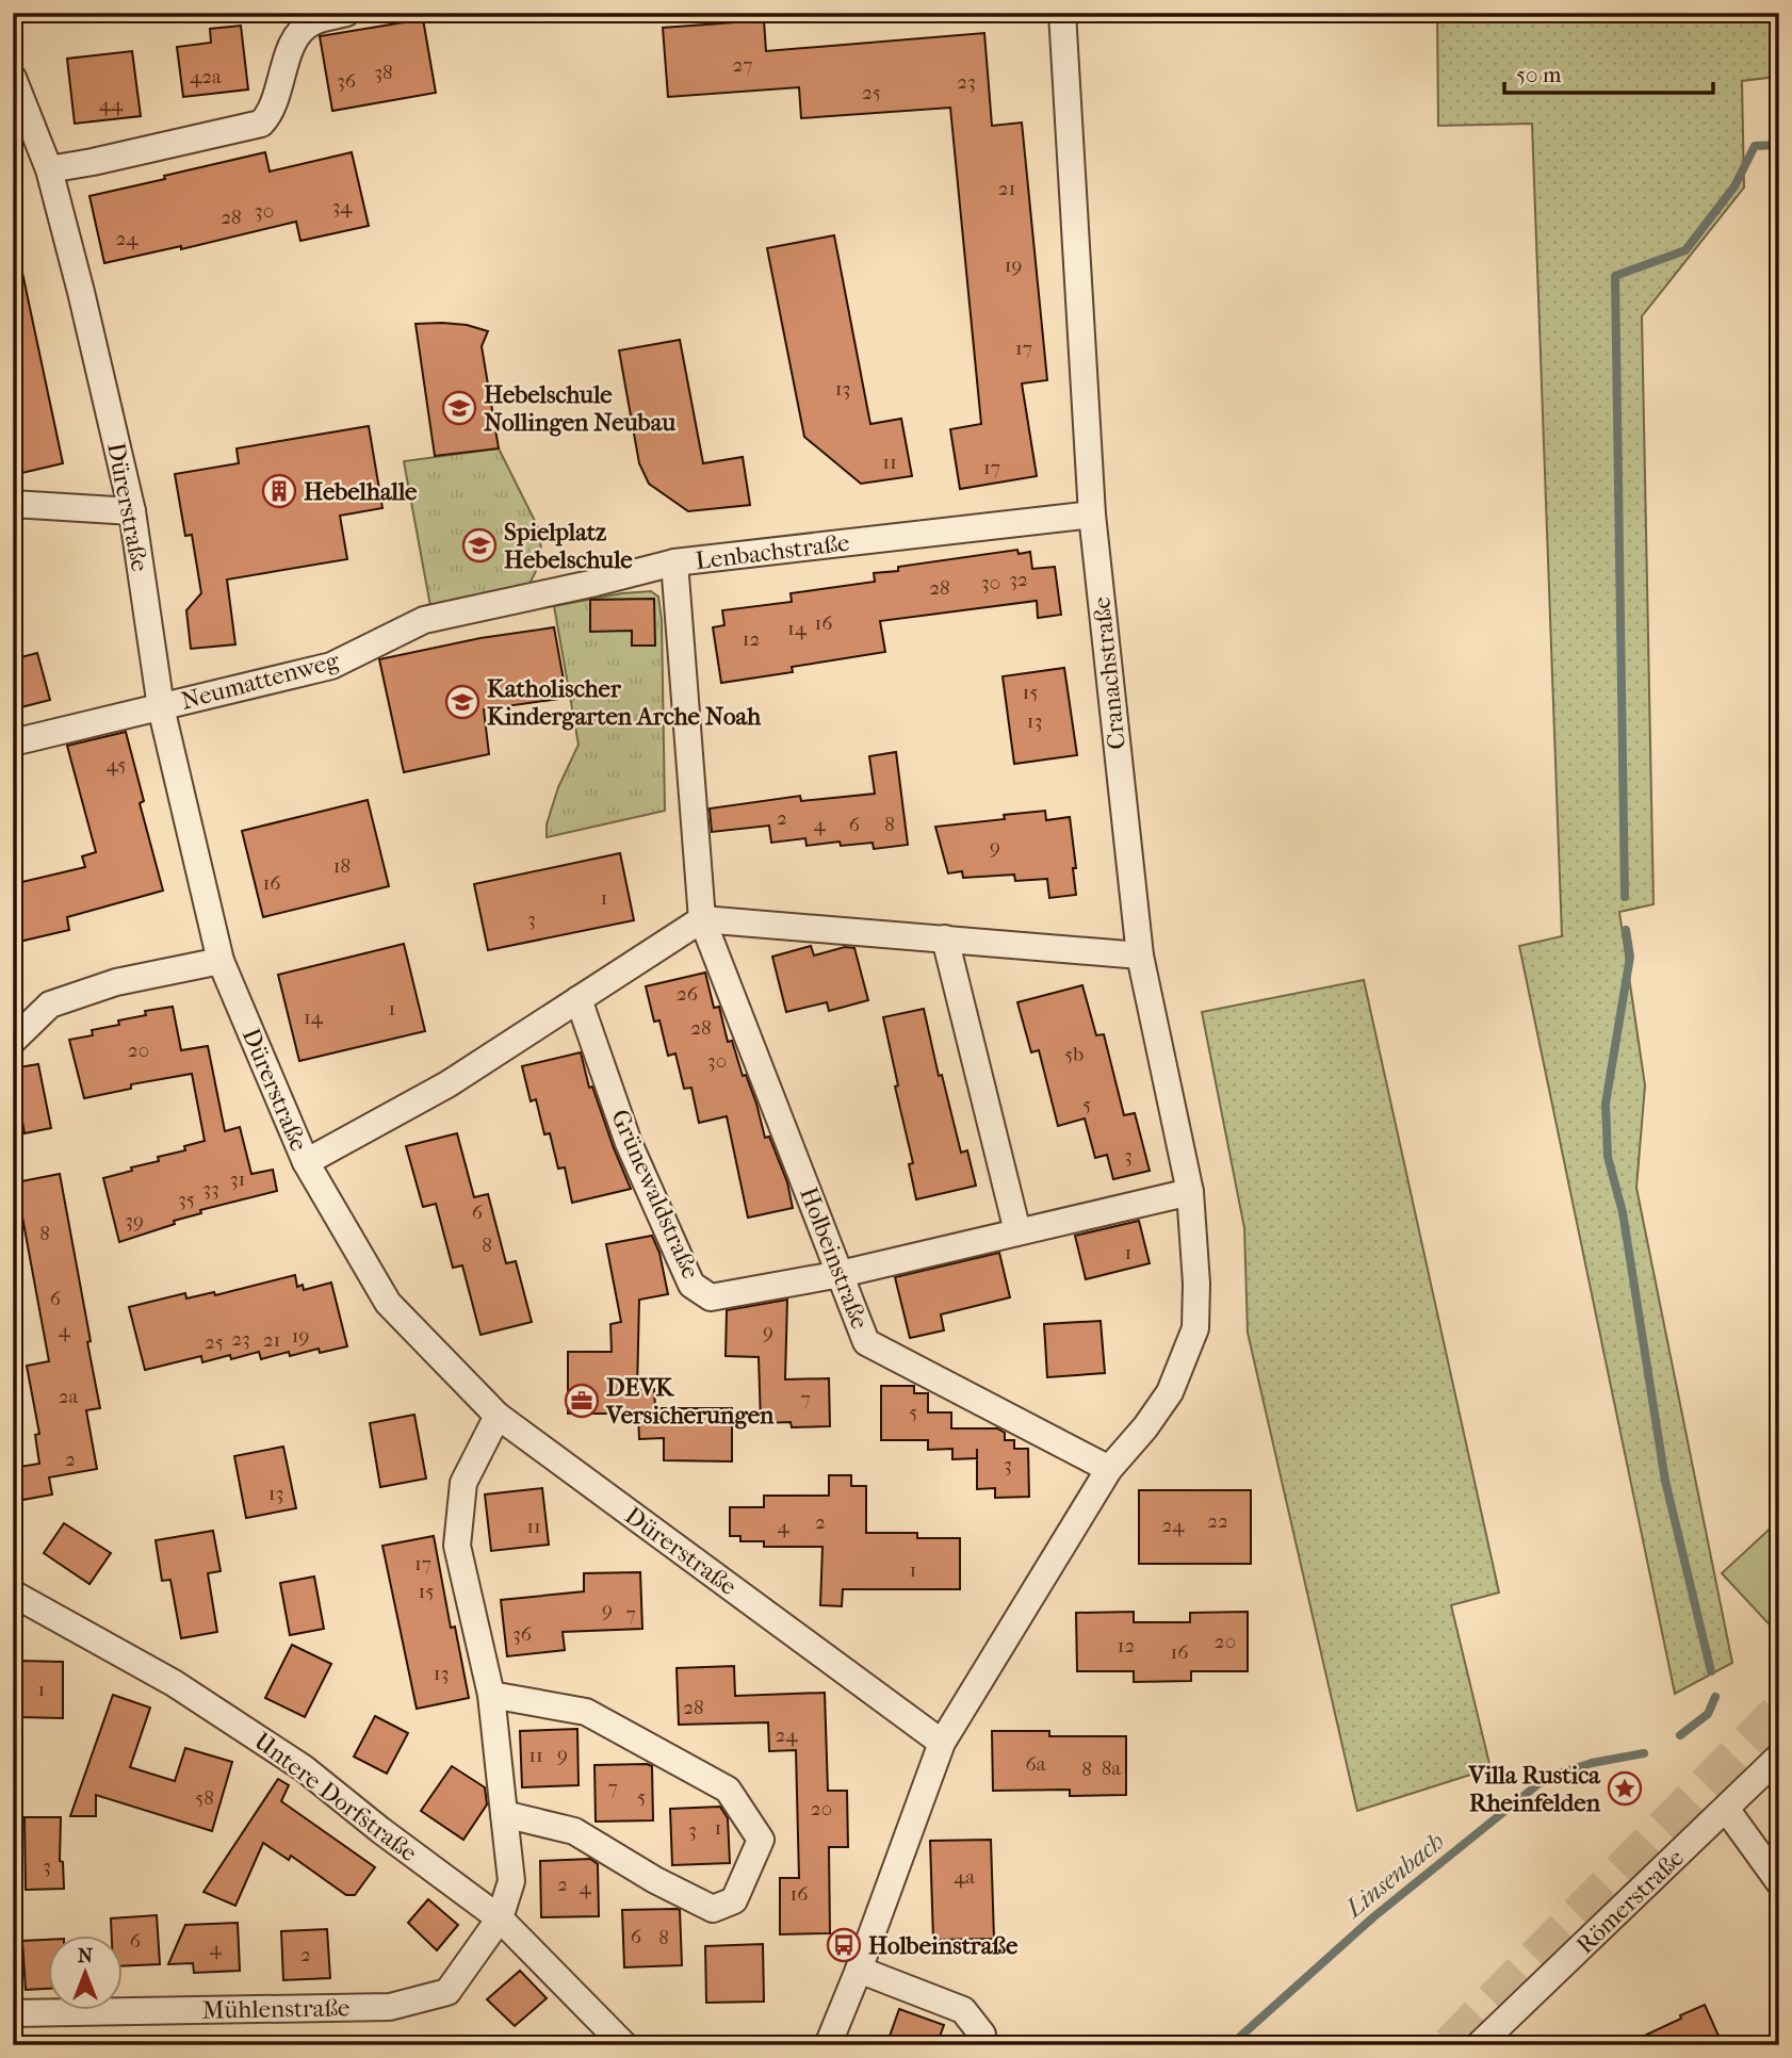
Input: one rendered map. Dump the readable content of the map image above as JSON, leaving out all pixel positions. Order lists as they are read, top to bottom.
{
  "streets": {
    "street": [
      "Dürerstraße",
      "Lenbachstraße",
      "Cranachstraße",
      "Neumattenweg",
      "Grünewaldstraße",
      "Holbeinstraße",
      "Untere Dorfstraße",
      "Römerstraße",
      "Mühlenstraße"
    ]
  },
  "crossings": [
    ["Dürerstraße", "Neumattenweg"],
    ["Dürerstraße", "Mühlenstraße"],
    ["Lenbachstraße", "Cranachstraße"],
    ["Lenbachstraße", "Neumattenweg"],
    ["Lenbachstraße", "Holbeinstraße"],
    ["Cranachstraße", "Grünewaldstraße"],
    ["Cranachstraße", "Holbeinstraße"],
    ["Grünewaldstraße", "Holbeinstraße"],
    ["Untere Dorfstraße", "Mühlenstraße"]
  ],
  "water": ["Linsenbach"],
  "places": {
    "school or university": ["Hebelschule Nollingen Neubau", "Spielplatz Hebelschule", "Katholischer Kindergarten Arche Noah"],
    "building": ["Hebelhalle"],
    "office": ["DEVK Versicherungen"],
    "place": ["Villa Rustica Rheinfelden"],
    "bus stop": ["Holbeinstraße"]
  },
  "house_numbers": [
    "27",
    "38",
    "42a",
    "36",
    "23",
    "25",
    "44",
    "21",
    "34",
    "30",
    "28",
    "24",
    "19",
    "17",
    "13",
    "11",
    "17",
    "32",
    "30",
    "28",
    "16",
    "14",
    "12",
    "15",
    "13",
    "45",
    "2",
    "4",
    "6",
    "8",
    "9",
    "18",
    "16",
    "1",
    "3",
    "26",
    "1",
    "14",
    "28",
    "20",
    "5b",
    "30",
    "5",
    "3",
    "31",
    "33",
    "35",
    "6",
    "39",
    "8",
    "8",
    "1",
    "6",
    "4",
    "9",
    "19",
    "23",
    "21",
    "25",
    "2a",
    "7",
    "5",
    "2",
    "3",
    "13",
    "22",
    "2",
    "24",
    "11",
    "4",
    "17",
    "1",
    "15",
    "9",
    "7",
    "36",
    "20",
    "12",
    "16",
    "13",
    "1",
    "28",
    "24",
    "9",
    "11",
    "6a",
    "8a",
    "8",
    "7",
    "5",
    "58",
    "20",
    "1",
    "3",
    "3",
    "4a",
    "2",
    "4",
    "16",
    "6",
    "8",
    "6",
    "4",
    "2"
  ],
  "scale_bar": "50 m",
  "north": "top"
}
